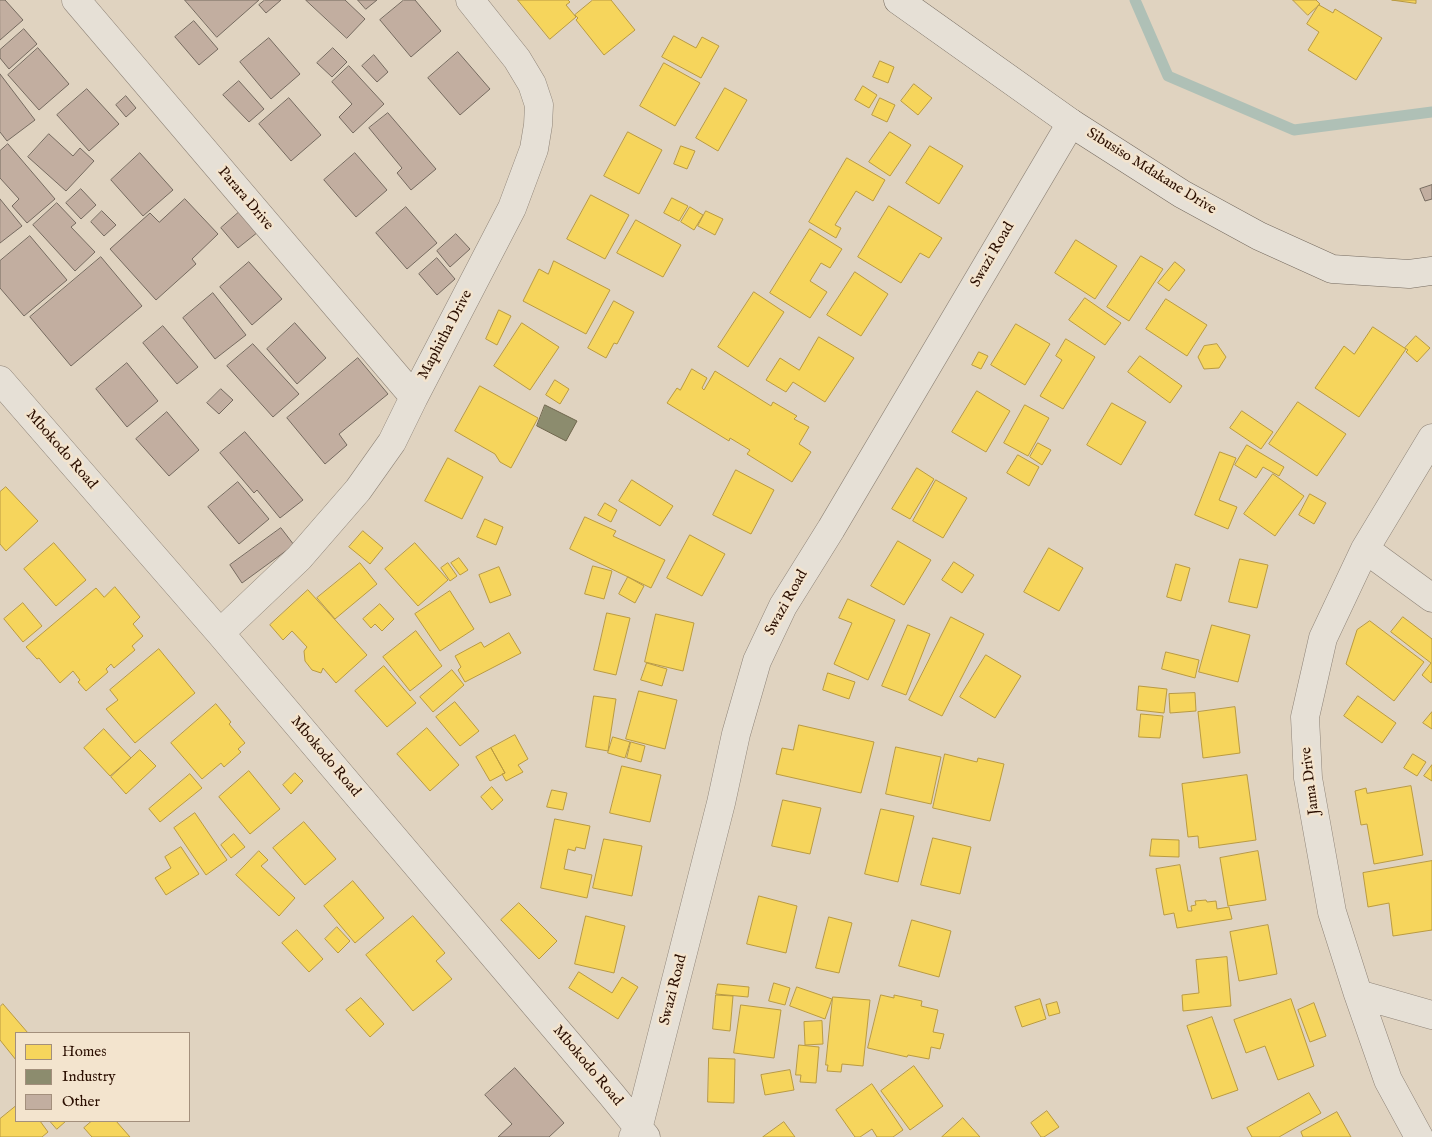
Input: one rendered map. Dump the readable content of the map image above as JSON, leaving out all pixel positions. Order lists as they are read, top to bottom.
{
  "streets": {
    "street": [
      "Sibusiso Mdakane Drive",
      "Parara Drive",
      "Swazi Road",
      "Maphitha Drive",
      "Mbokodo Road",
      "Jama Drive"
    ]
  },
  "crossings": [
    ["Sibusiso Mdakane Drive", "Swazi Road"],
    ["Parara Drive", "Maphitha Drive"],
    ["Swazi Road", "Mbokodo Road"],
    ["Maphitha Drive", "Mbokodo Road"]
  ],
  "legend": ["Homes", "Industry", "Other"]
}
